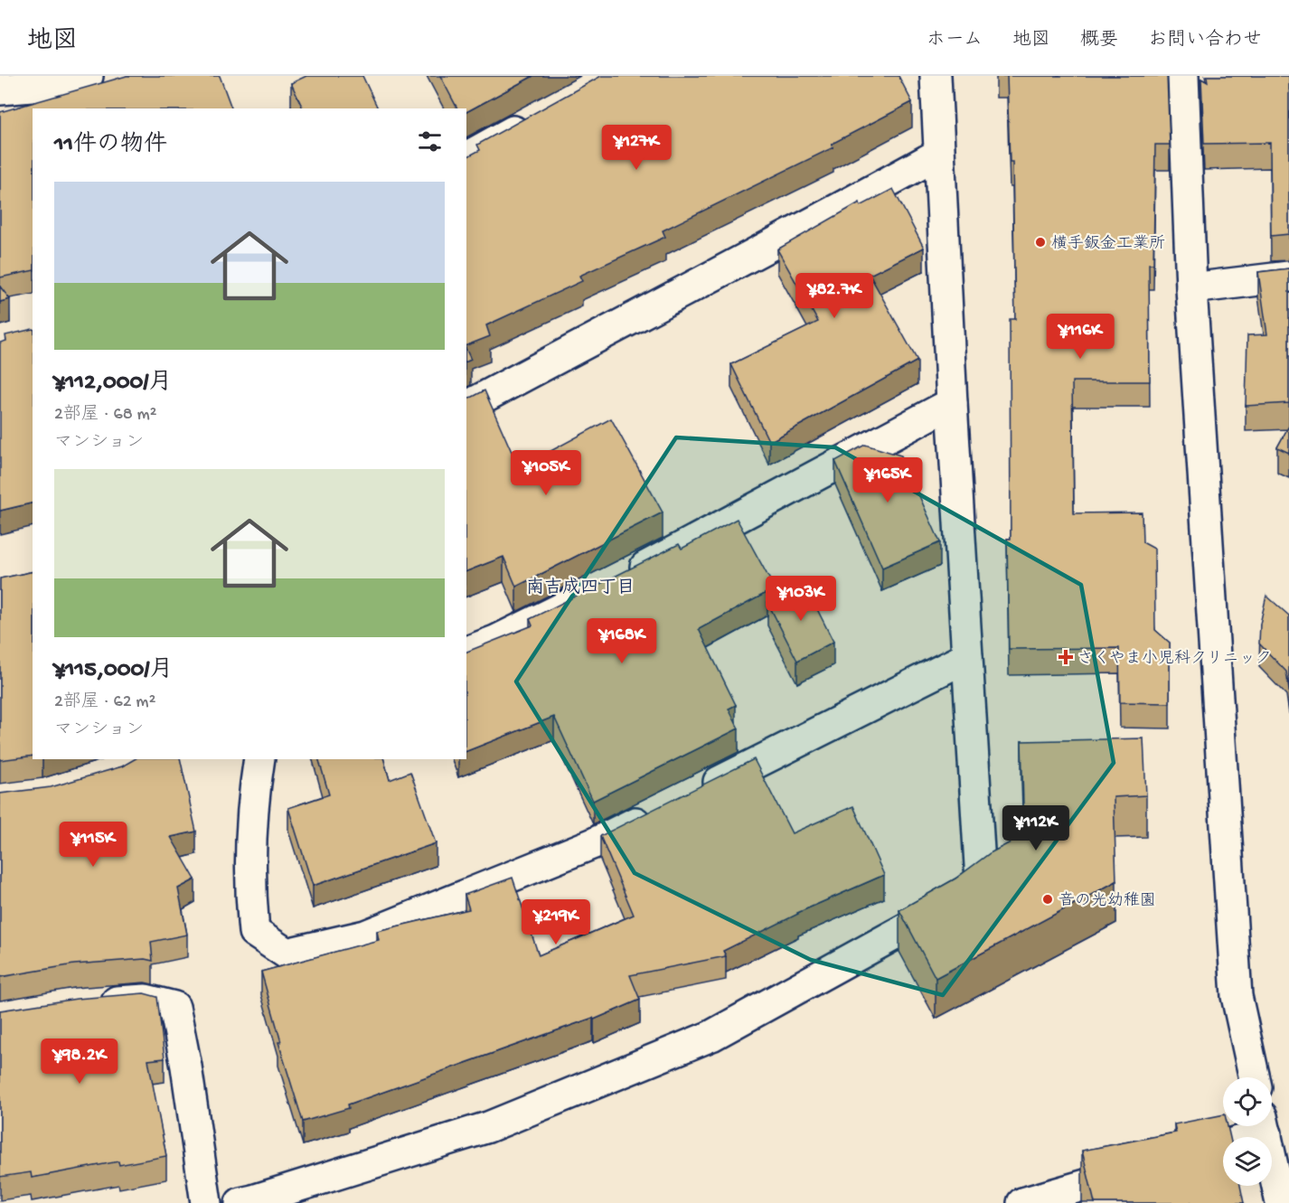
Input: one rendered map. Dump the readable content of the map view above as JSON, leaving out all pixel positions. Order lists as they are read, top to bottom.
{
  "districts": ["南吉成四丁目"],
  "places": {
    "other": ["横手鈑金工業所", "音の光幼稚園"],
    "health": ["さくやま小児科クリニック"]
  },
  "page": {
    "header": "地図",
    "nav": [
      "ホーム",
      "地図",
      "概要",
      "お問い合わせ"
    ],
    "heading": "11件の物件",
    "price": [
      "¥127K",
      "¥82.7K",
      "¥116K",
      "¥105K",
      "¥165K",
      "¥103K",
      "¥168K",
      "¥112K",
      "¥115K",
      "¥219K",
      "¥98.2K"
    ],
    "list": [
      {
        "name": "¥112,000/月",
        "note": "2部屋 · 68 m² · マンション"
      },
      {
        "name": "¥115,000/月",
        "note": "2部屋 · 62 m² · マンション"
      }
    ]
  }
}
